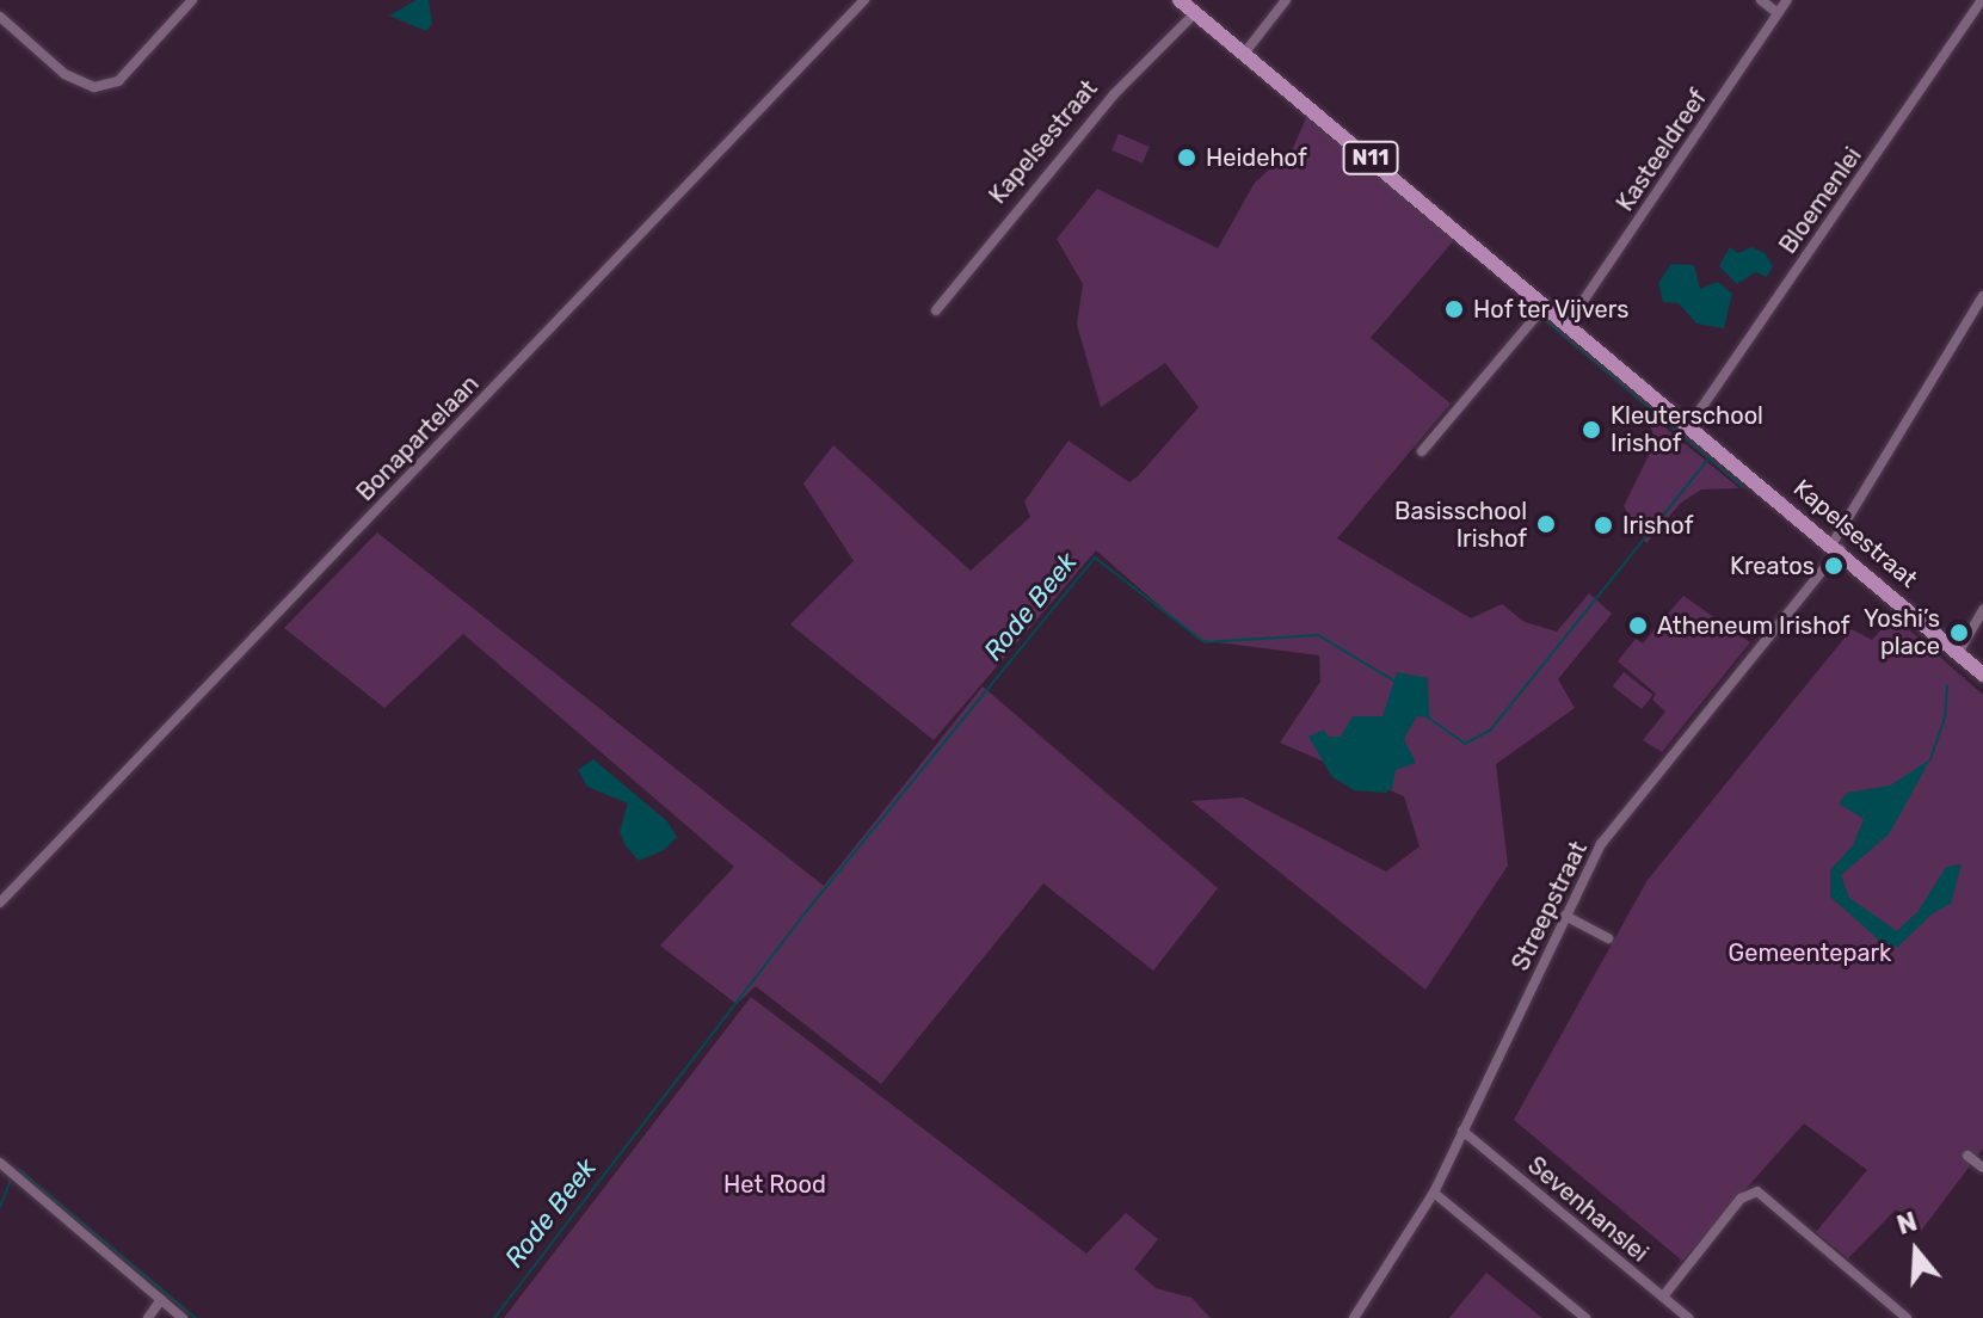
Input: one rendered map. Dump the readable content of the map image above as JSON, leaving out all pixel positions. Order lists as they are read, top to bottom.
{
  "streets": {
    "main road": ["Kapelsestraat", "N11"],
    "street": [
      "Kasteeldreef",
      "Bloemenlei",
      "Bonapartelaan",
      "Streepstraat",
      "Sevenhanslei"
    ]
  },
  "crossings": [
    ["Kapelsestraat", "Kasteeldreef"],
    ["Kapelsestraat", "N11"],
    ["Kapelsestraat", "Bloemenlei"],
    ["Kapelsestraat", "Streepstraat"],
    ["Streepstraat", "Sevenhanslei"]
  ],
  "water": ["Rode Beek"],
  "parks": ["Gemeentepark", "Het Rood"],
  "places": [
    "Heidehof",
    "Hof ter Vijvers",
    "Kleuterschool Irishof",
    "Basisschool Irishof",
    "Irishof",
    "Kreatos",
    "Atheneum Irishof",
    "Yoshi’s place"
  ],
  "north": "top"
}
